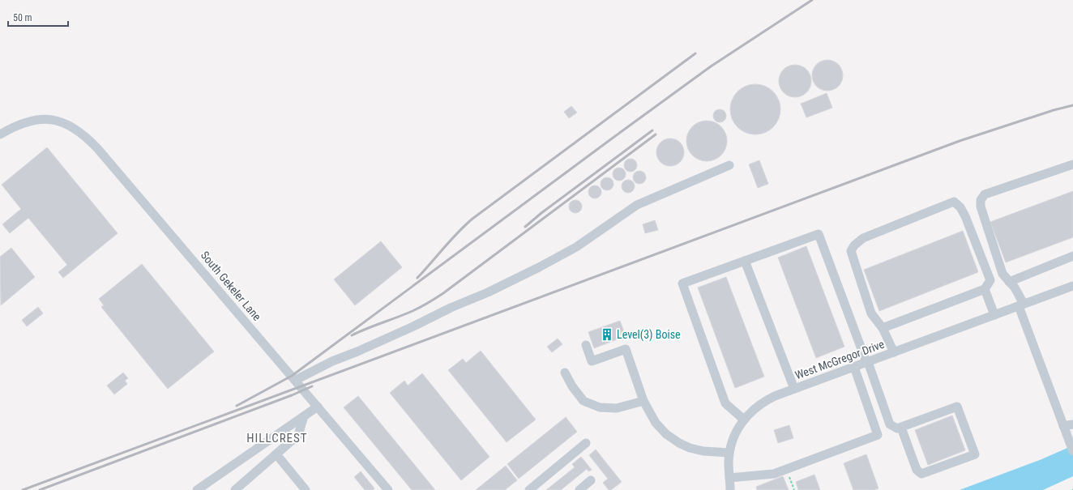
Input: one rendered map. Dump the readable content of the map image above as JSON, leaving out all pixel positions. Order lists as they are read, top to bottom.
{
  "streets": {
    "street": ["South Gekeler Lane", "West McGregor Drive"]
  },
  "districts": ["HILLCREST"],
  "places": {
    "building": ["Level(3) Boise"]
  },
  "scale_bar": "50 m"
}
